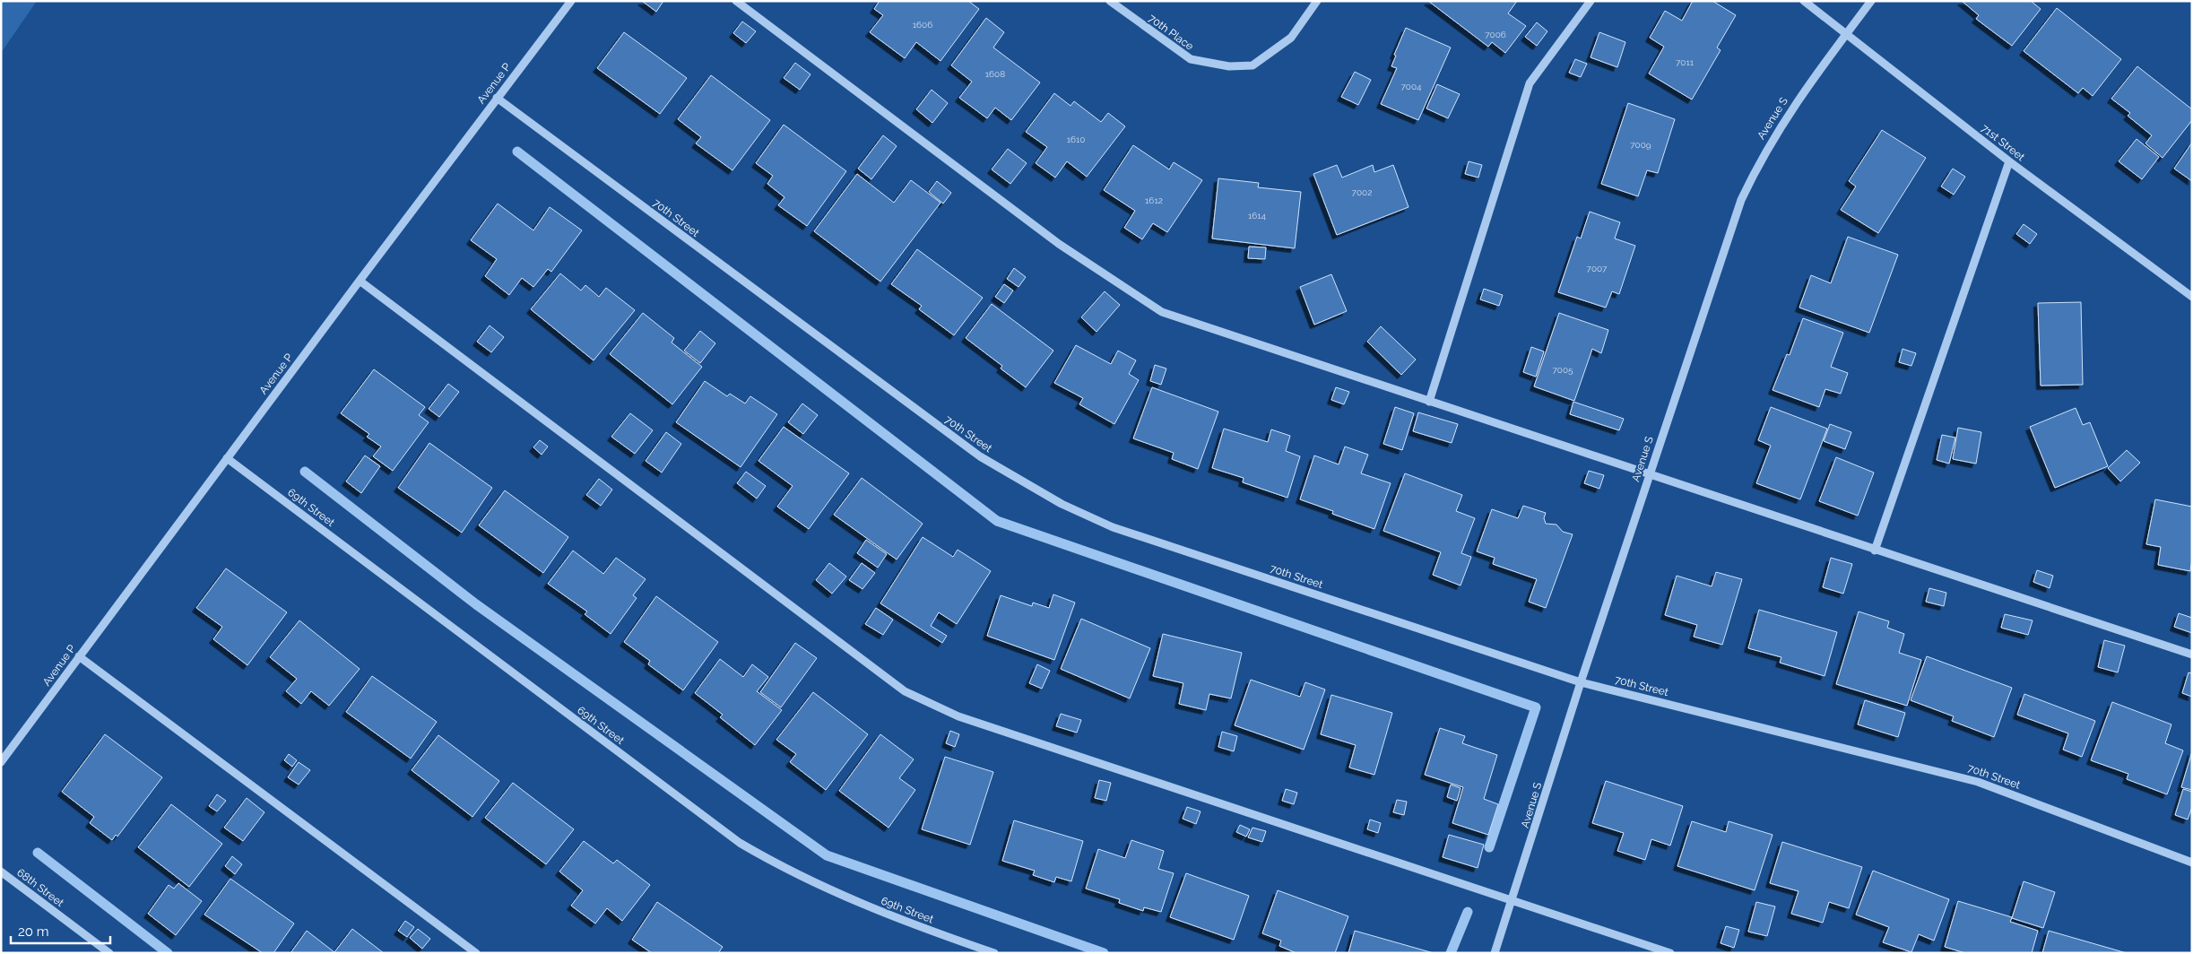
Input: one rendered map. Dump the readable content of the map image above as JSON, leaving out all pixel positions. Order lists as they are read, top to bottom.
{
  "streets": {
    "street": [
      "70th Place",
      "Avenue P",
      "Avenue S",
      "71st Street",
      "70th Street",
      "69th Street",
      "68th Street"
    ]
  },
  "crossings": [
    ["Avenue P", "70th Street"],
    ["Avenue P", "69th Street"],
    ["Avenue S", "71st Street"],
    ["Avenue S", "70th Street"]
  ],
  "house_numbers": [
    "1606",
    "7006",
    "7011",
    "1608",
    "7004",
    "1610",
    "7009",
    "7002",
    "1612",
    "1614",
    "7007",
    "7005"
  ],
  "scale_bar": "20 m"
}
